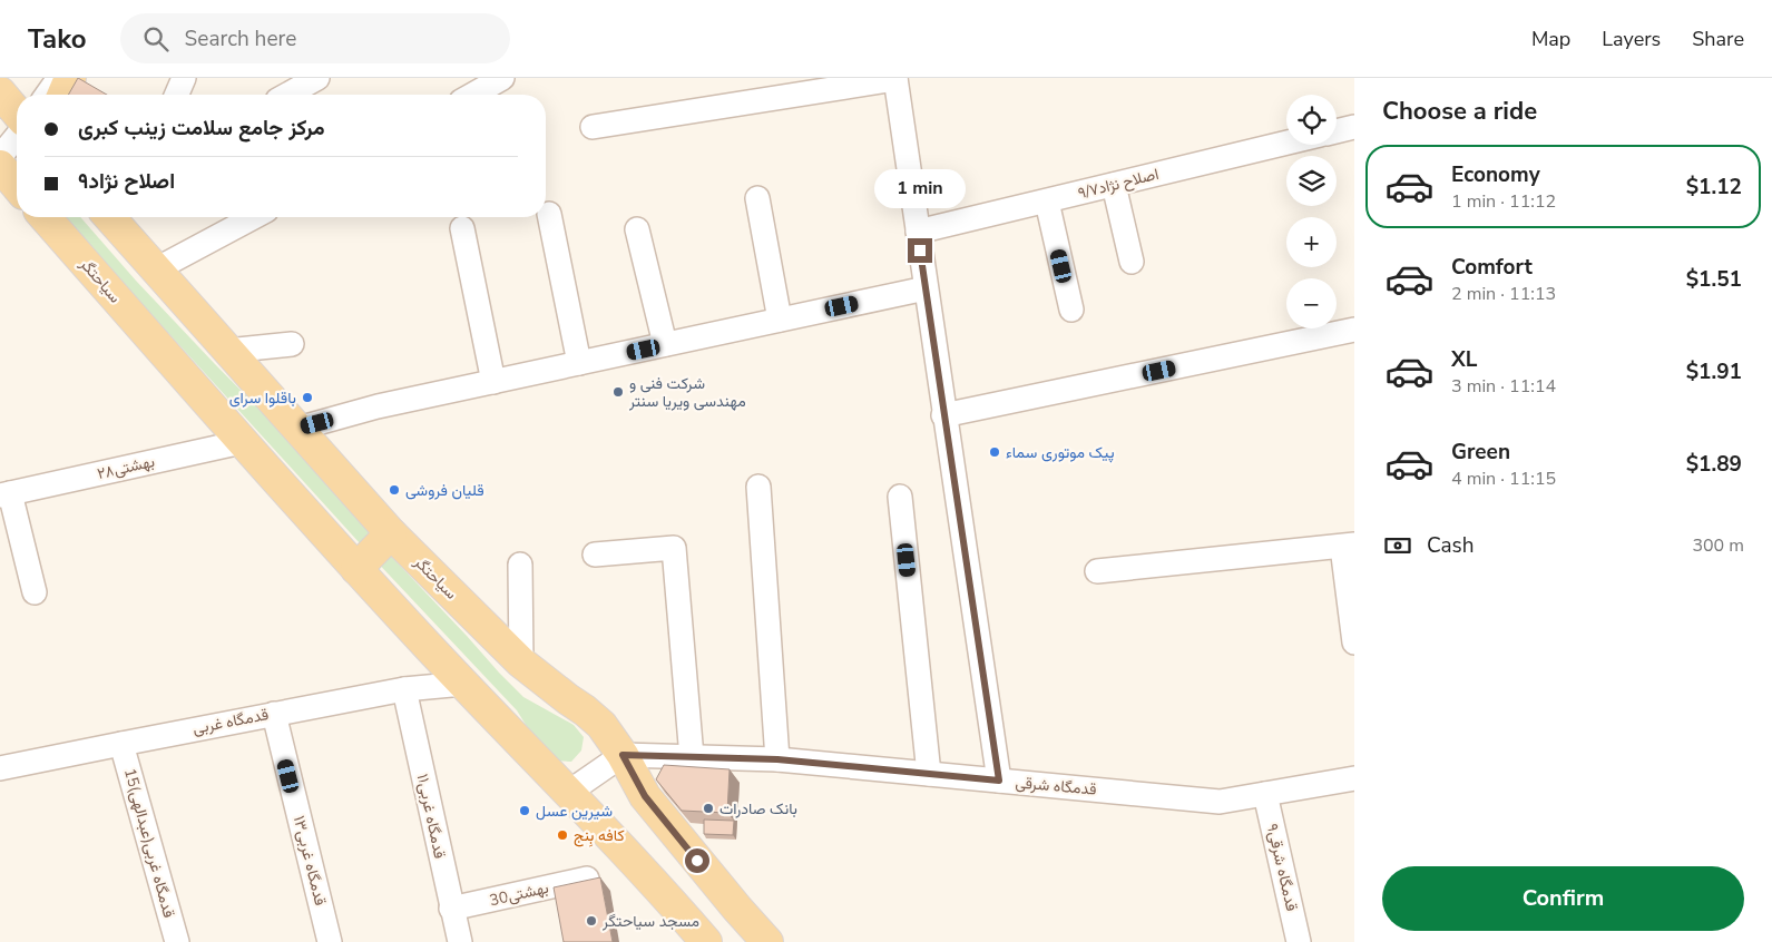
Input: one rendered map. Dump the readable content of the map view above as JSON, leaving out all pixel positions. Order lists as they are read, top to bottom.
{
  "streets": {
    "main road": ["سیاحتگر"],
    "street": [
      "اصلاح نژاد۹/۷",
      "۲۸بهشتی",
      "قدمگاه غربی",
      "قدمگاه شرقی",
      "قدمگاه غربی۱۱",
      "15قدمگاه غربی(عبدالهی)",
      "قدمگاه غربی۱۳",
      "قدمگاه شرقی۹",
      "30بهشتی"
    ]
  },
  "crossings": [
    ["سیاحتگر", "۲۸بهشتی"],
    ["سیاحتگر", "قدمگاه غربی"],
    ["سیاحتگر", "قدمگاه شرقی"],
    ["قدمگاه غربی", "قدمگاه غربی۱۱"],
    ["قدمگاه غربی", "15قدمگاه غربی(عبدالهی)"],
    ["قدمگاه غربی", "قدمگاه غربی۱۳"],
    ["قدمگاه شرقی", "قدمگاه شرقی۹"],
    ["قدمگاه غربی۱۱", "30بهشتی"]
  ],
  "places": [
    "شرکت فنی و مهندسی ویریا سنتر",
    "باقلوا سرای",
    "پیک موتوری سماء",
    "قلیان فروشی",
    "بانک صادرات",
    "شیرین عسل",
    "کافه بِنج",
    "مسجد سیاحتگر"
  ],
  "page": {
    "header": "Tako",
    "search": "Search here",
    "nav": ["Map", "Layers", "Share"],
    "heading": "Choose a ride",
    "map_buttons": ["+", "−"],
    "banner": ["مرکز جامع سلامت زینب کبری", "اصلاح نژاد۹"],
    "list": [
      {
        "name": "Economy",
        "note": "1 min · 11:12",
        "value": "$1.12"
      },
      {
        "name": "Comfort",
        "note": "2 min · 11:13",
        "value": "$1.51"
      },
      {
        "name": "XL",
        "note": "3 min · 11:14",
        "value": "$1.91"
      },
      {
        "name": "Green",
        "note": "4 min · 11:15",
        "value": "$1.89"
      }
    ],
    "bubble": "1 min",
    "pay": ["Cash", "300 m"],
    "buttons": "Confirm"
  }
}
